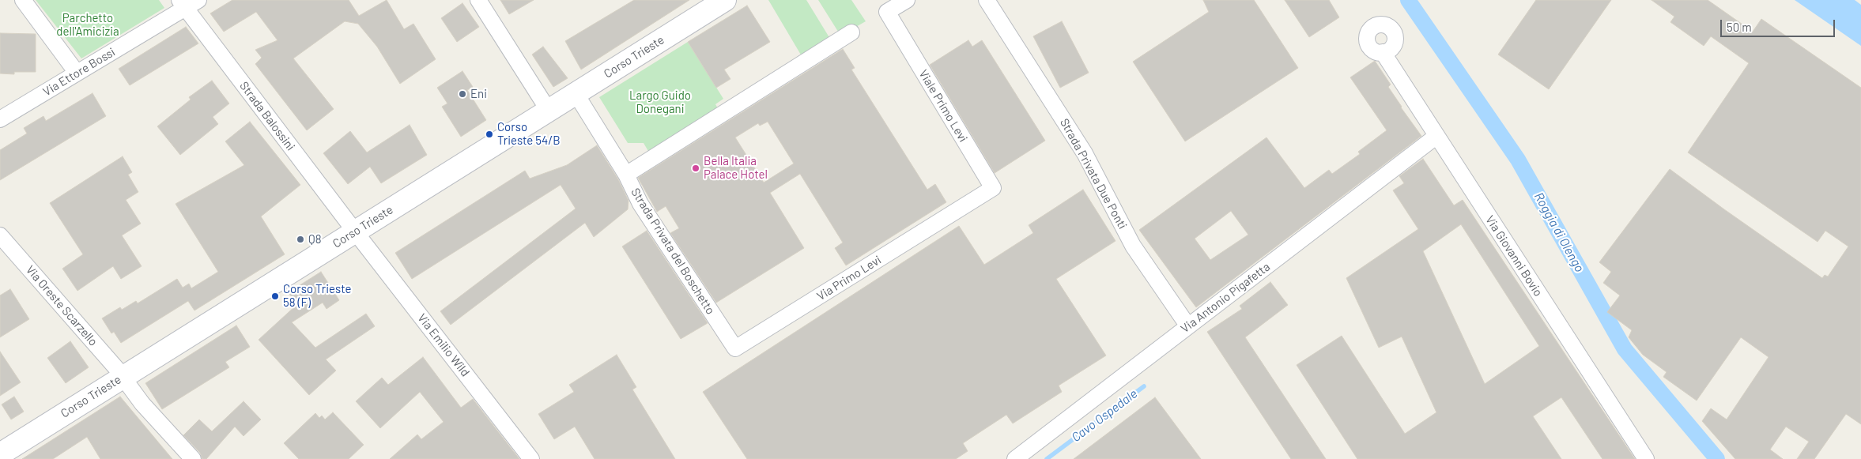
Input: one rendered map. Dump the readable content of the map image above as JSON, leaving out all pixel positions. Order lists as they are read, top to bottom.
{
  "streets": {
    "main road": ["Corso Trieste"],
    "street": [
      "Via Ettore Bossi",
      "Viale Primo Levi",
      "Strada Balossini",
      "Strada Privata Due Ponti",
      "Strada Privata del Boschetto",
      "Via Giovanni Bovio",
      "Via Primo Levi",
      "Via Antonio Pigafetta",
      "Via Oreste Scarzello",
      "Via Emilio Wild"
    ]
  },
  "crossings": [
    ["Corso Trieste", "Strada Balossini"],
    ["Corso Trieste", "Strada Privata del Boschetto"],
    ["Corso Trieste", "Via Oreste Scarzello"],
    ["Corso Trieste", "Via Emilio Wild"],
    ["Via Ettore Bossi", "Strada Balossini"],
    ["Viale Primo Levi", "Via Primo Levi"],
    ["Strada Balossini", "Via Emilio Wild"],
    ["Strada Privata Due Ponti", "Via Antonio Pigafetta"],
    ["Strada Privata del Boschetto", "Via Primo Levi"],
    ["Via Giovanni Bovio", "Via Antonio Pigafetta"]
  ],
  "water": ["Roggia di Olengo", "Cavo Ospedale"],
  "parks": ["Parchetto dell'Amicizia", "Largo Guido Donegani"],
  "places": [
    "Eni",
    "Corso Trieste 54/B",
    "Bella Italia Palace Hotel",
    "Q8",
    "Corso Trieste 58 (F)"
  ],
  "scale_bar": "50 m"
}
